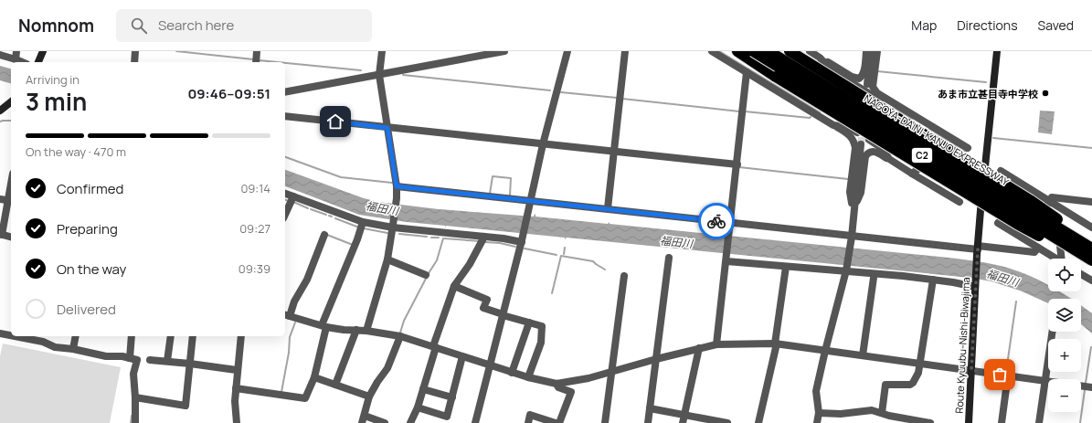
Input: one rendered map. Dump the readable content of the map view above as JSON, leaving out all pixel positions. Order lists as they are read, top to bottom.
{
  "streets": {
    "highway": ["NAGOYA-DAINI-KANJO EXPRESSWAY", "C2"],
    "main road": ["Route Kyuubu-Nishi-Biwajima"]
  },
  "water": ["福田川"],
  "places": ["あま市立甚目寺中学校"],
  "page": {
    "header": "Nomnom",
    "search": "Search here",
    "nav": ["Map", "Directions", "Saved"],
    "heading": ["3 min", "Arriving in", "09:46–09:51"],
    "bar": "On the way · 470 m",
    "list": [
      ["Confirmed", "09:14"],
      ["Preparing", "09:27"],
      ["On the way", "09:39"],
      "Delivered"
    ],
    "map_buttons": ["+", "−"]
  }
}
